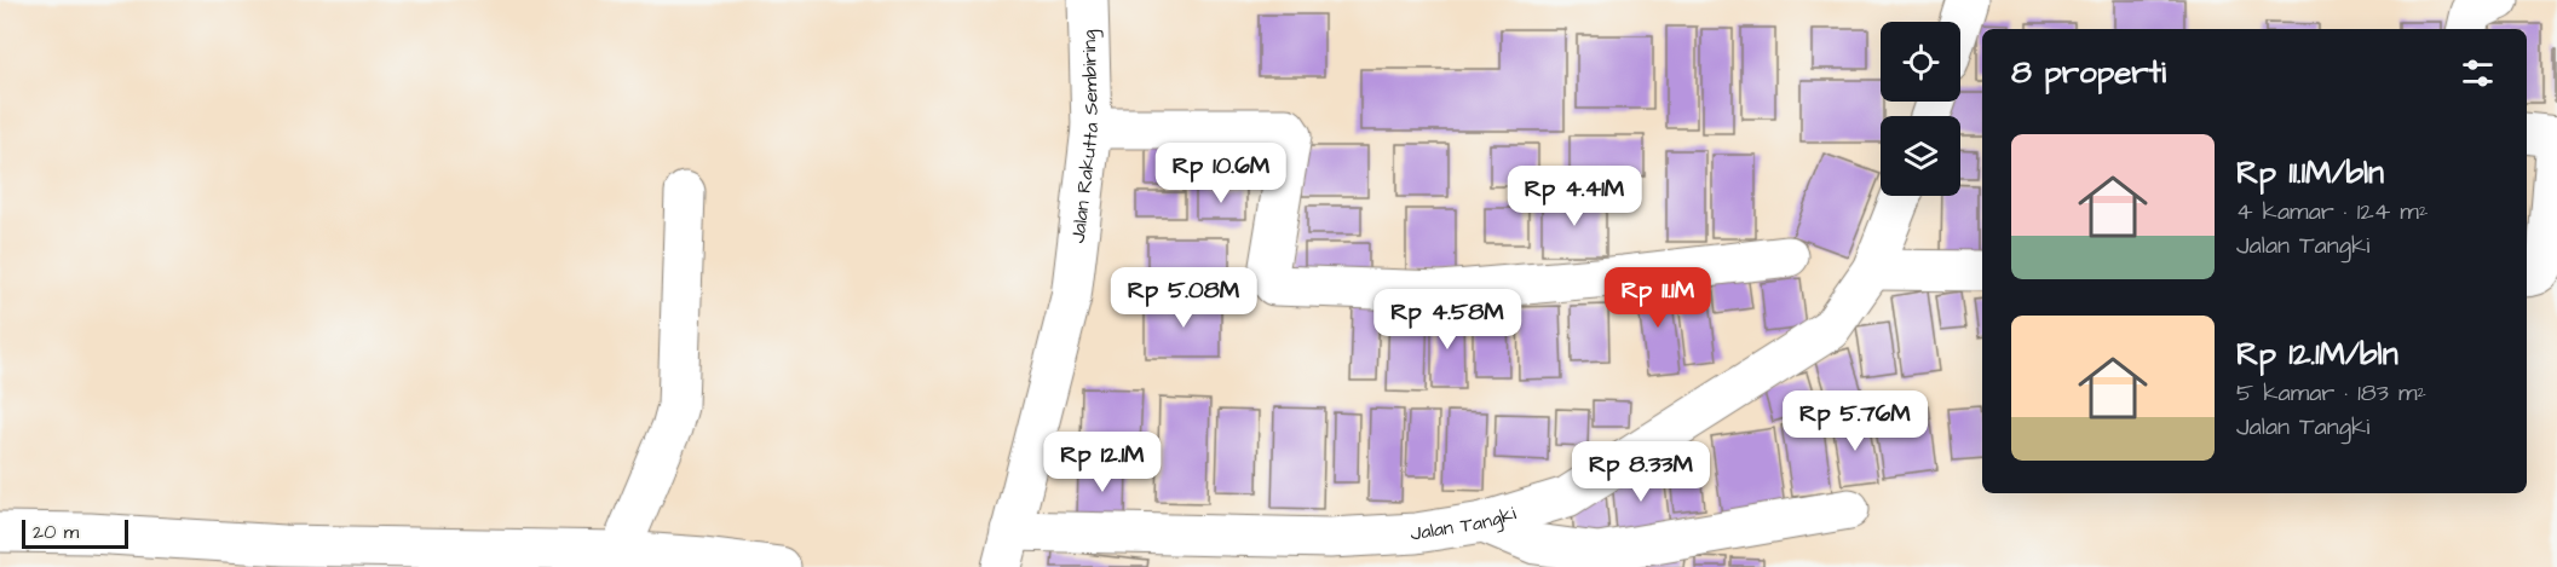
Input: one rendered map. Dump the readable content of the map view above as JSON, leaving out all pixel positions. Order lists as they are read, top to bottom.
{
  "streets": {
    "street": ["Jalan Rakutta Sembiring", "Jalan Tangki"]
  },
  "crossings": [
    ["Jalan Rakutta Sembiring", "Jalan Tangki"]
  ],
  "scale_bar": "20 m",
  "page": {
    "heading": "8 properti",
    "list": [
      {
        "name": "Rp 11.1M/bln",
        "note": "4 kamar · 124 m² · Jalan Tangki"
      },
      {
        "name": "Rp 12.1M/bln",
        "note": "5 kamar · 183 m² · Jalan Tangki"
      }
    ],
    "price": [
      "Rp 10.6M",
      "Rp 4.41M",
      "Rp 5.08M",
      "Rp 11.1M",
      "Rp 4.58M",
      "Rp 5.76M",
      "Rp 12.1M",
      "Rp 8.33M"
    ],
    "scale": "20 m"
  }
}
